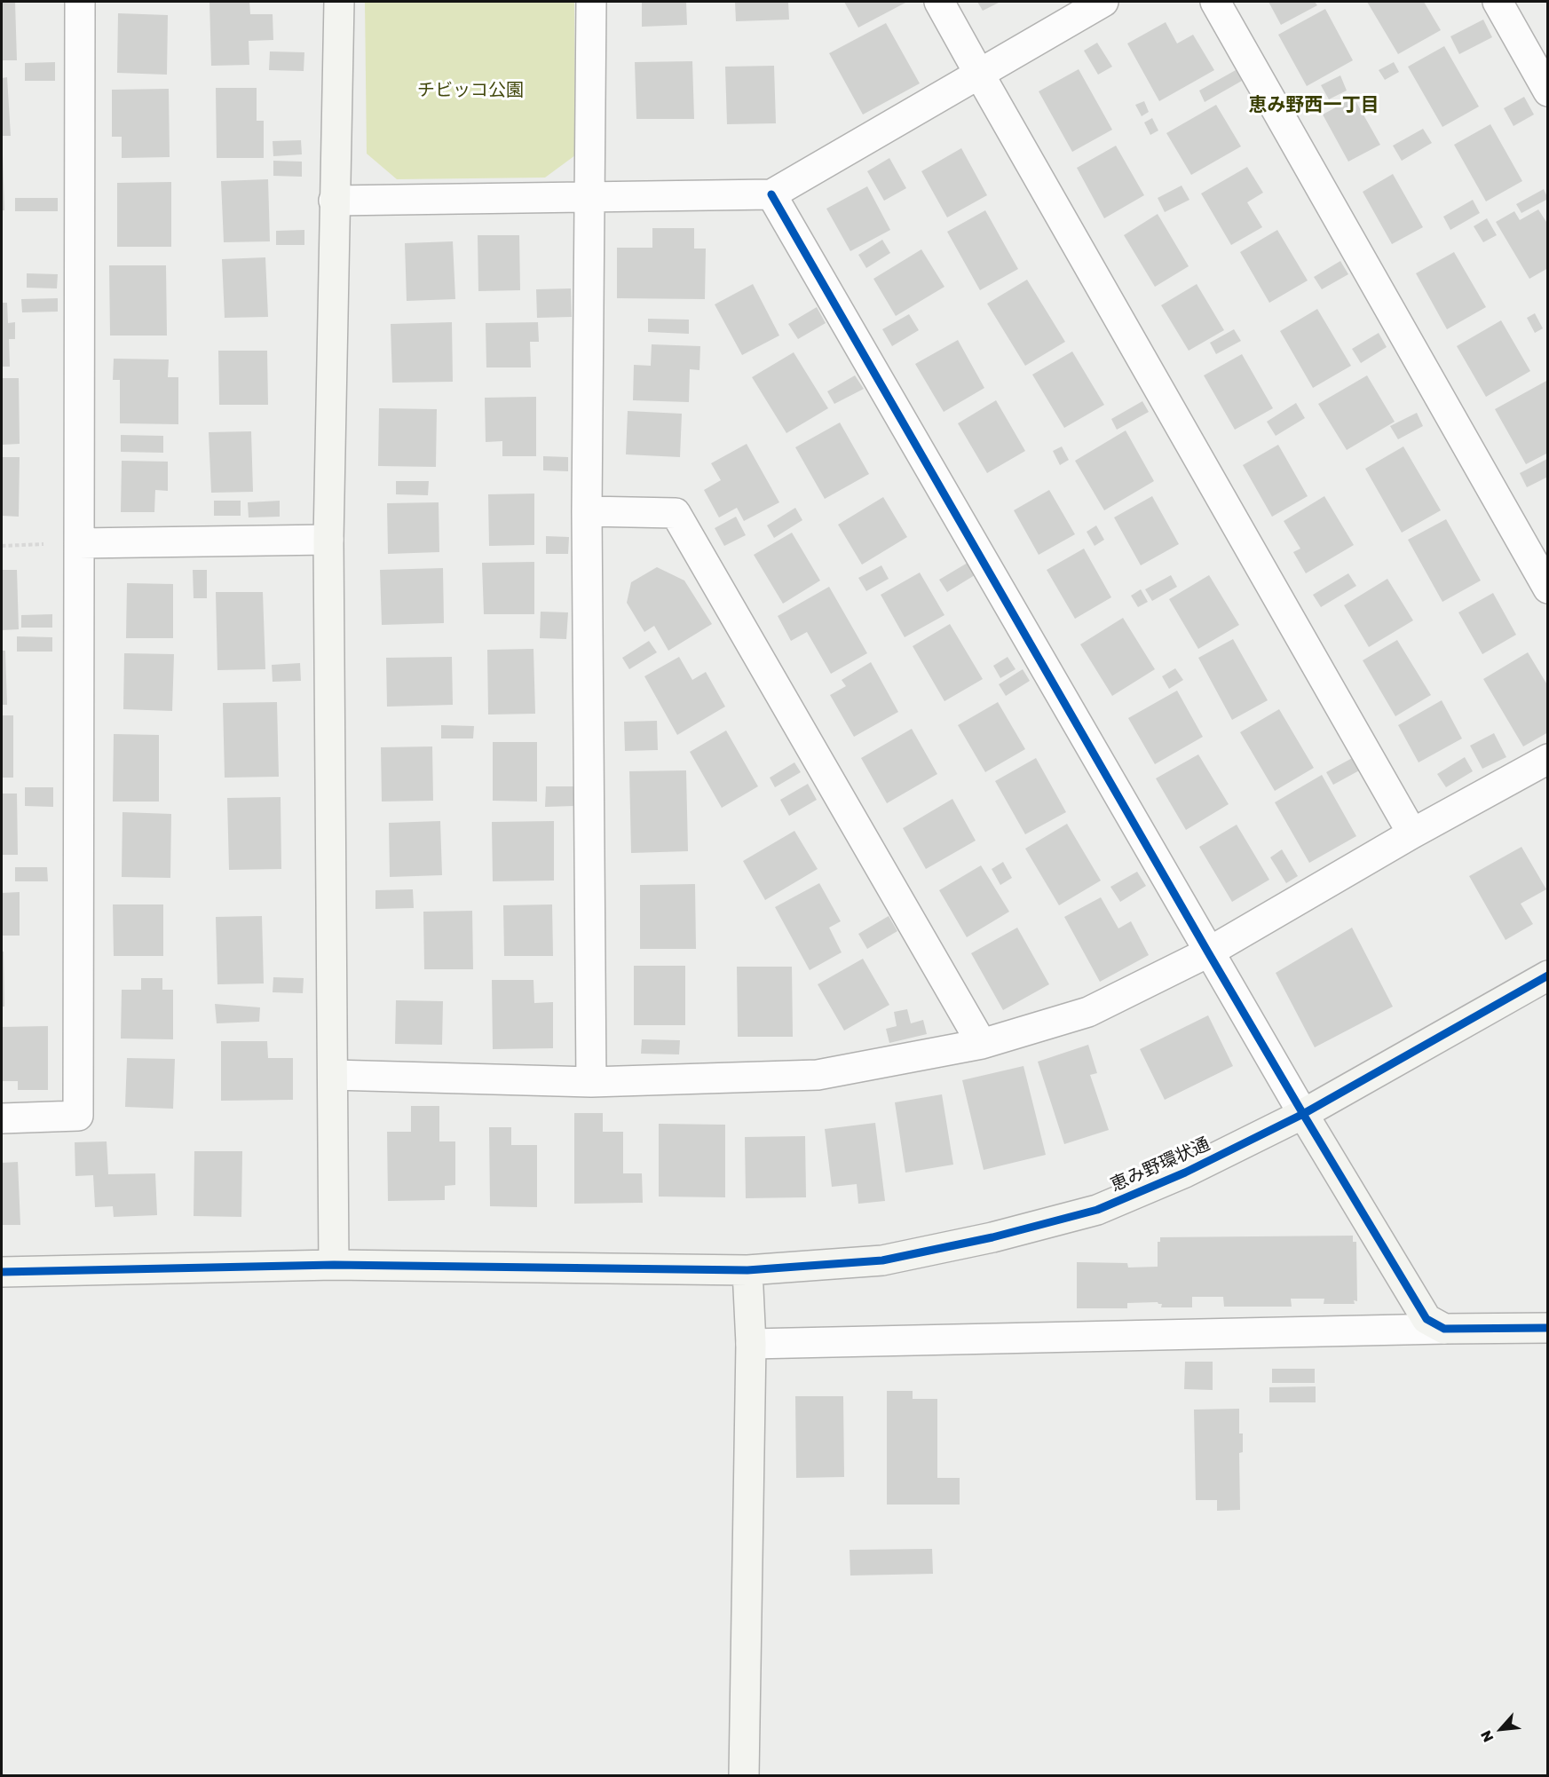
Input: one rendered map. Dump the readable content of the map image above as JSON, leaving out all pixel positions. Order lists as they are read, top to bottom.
{
  "streets": {
    "street": ["恵み野環状通"]
  },
  "districts": ["恵み野西一丁目"],
  "parks": ["チビッコ公園"],
  "north": "bottom left"
}
